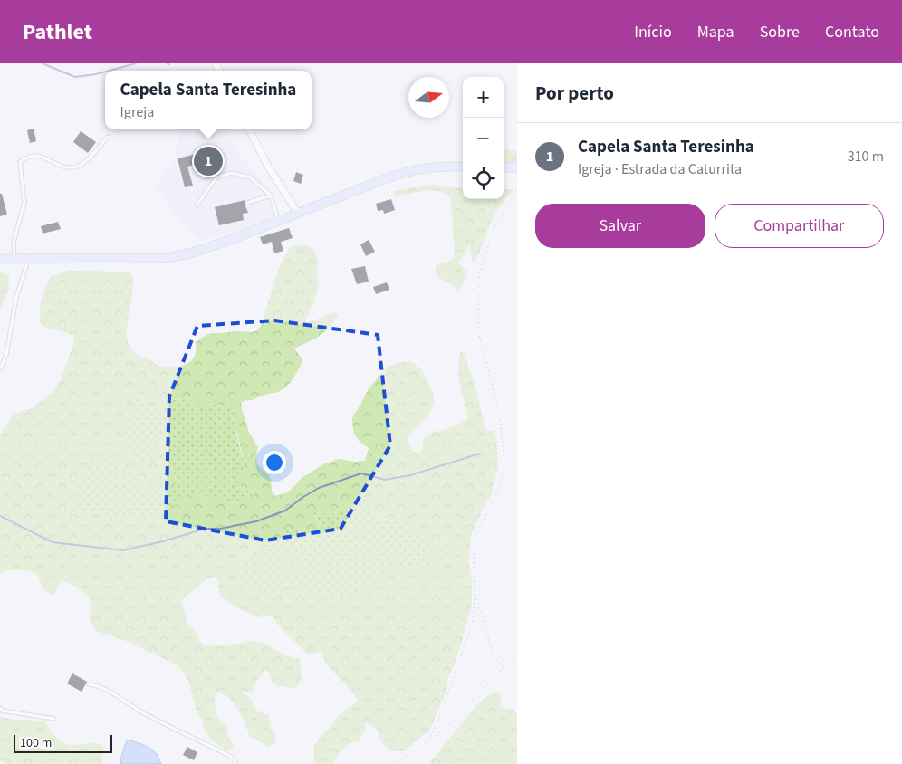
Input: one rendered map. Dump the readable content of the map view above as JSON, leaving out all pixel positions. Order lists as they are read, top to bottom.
{
  "scale_bar": "100 m",
  "north": "right",
  "page": {
    "header": "Pathlet",
    "nav": [
      "Início",
      "Mapa",
      "Sobre",
      "Contato"
    ],
    "heading": "Por perto",
    "popup": ["Capela Santa Teresinha", "Igreja"],
    "map_buttons": ["+", "−"],
    "list": [
      {
        "mark": "1",
        "name": "Capela Santa Teresinha",
        "note": "Igreja · Estrada da Caturrita",
        "value": "310 m"
      }
    ],
    "pins": "1",
    "buttons": ["Salvar", "Compartilhar"],
    "scale": "100 m"
  }
}
